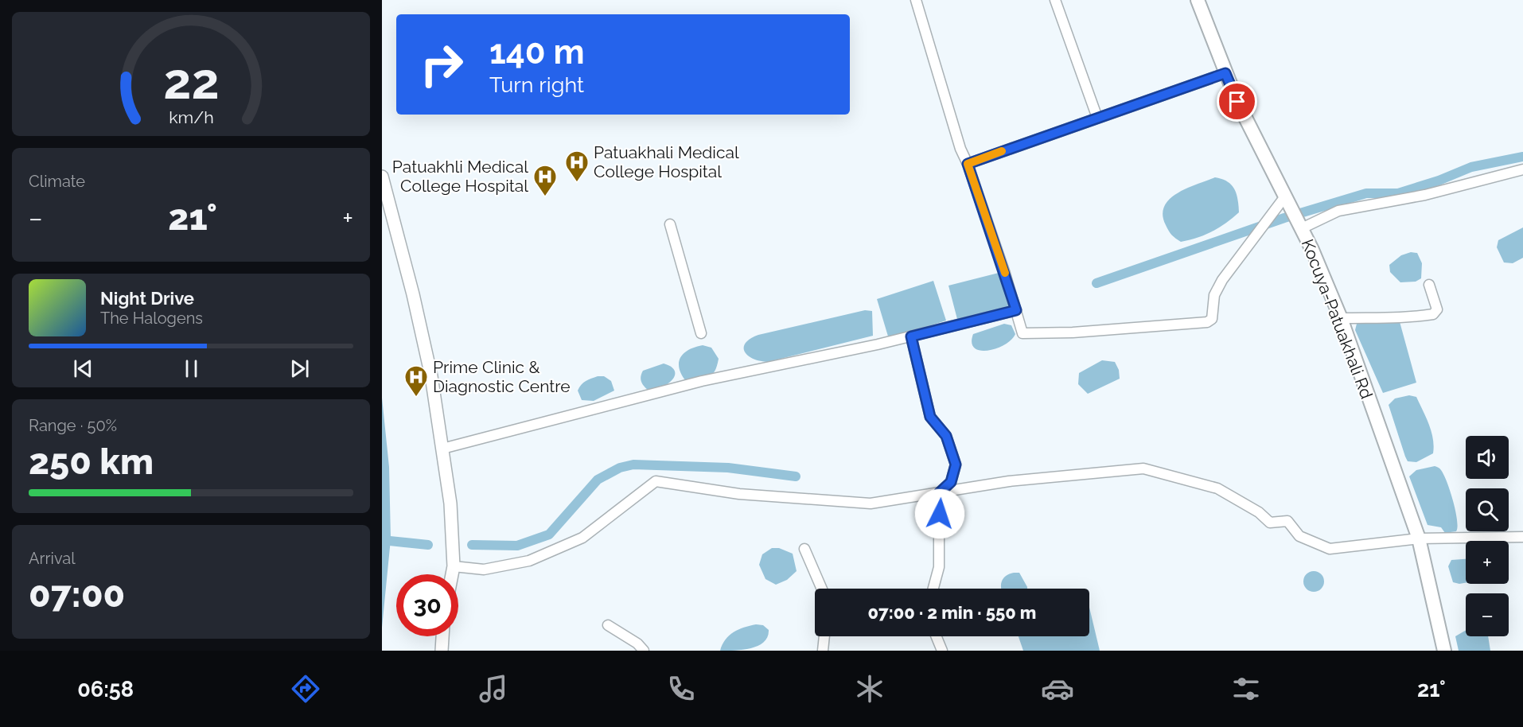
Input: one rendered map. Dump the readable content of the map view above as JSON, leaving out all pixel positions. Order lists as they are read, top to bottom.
{
  "streets": {
    "main road": ["Kocuya-Patuakhali Rd"]
  },
  "places": {
    "hospital": ["Patuakhali Medical College Hospital", "Patuakhli Medical College Hospital", "Prime Clinic & Diagnostic Centre"]
  },
  "page": {
    "turn": ["140 m", "Turn right"],
    "tile": [
      "Climate",
      ["Range · 50%", "250 km"],
      ["Arrival", "07:00"]
    ],
    "heat": ["−", "21°", "+"],
    "song": ["Night Drive", "The Halogens"],
    "map_buttons": ["+", "−"],
    "limit": "30",
    "trip": "07:00 · 2 min · 550 m",
    "tabs": ["06:58", "21°"],
    "gauge": ["22", "km/h"]
  }
}
